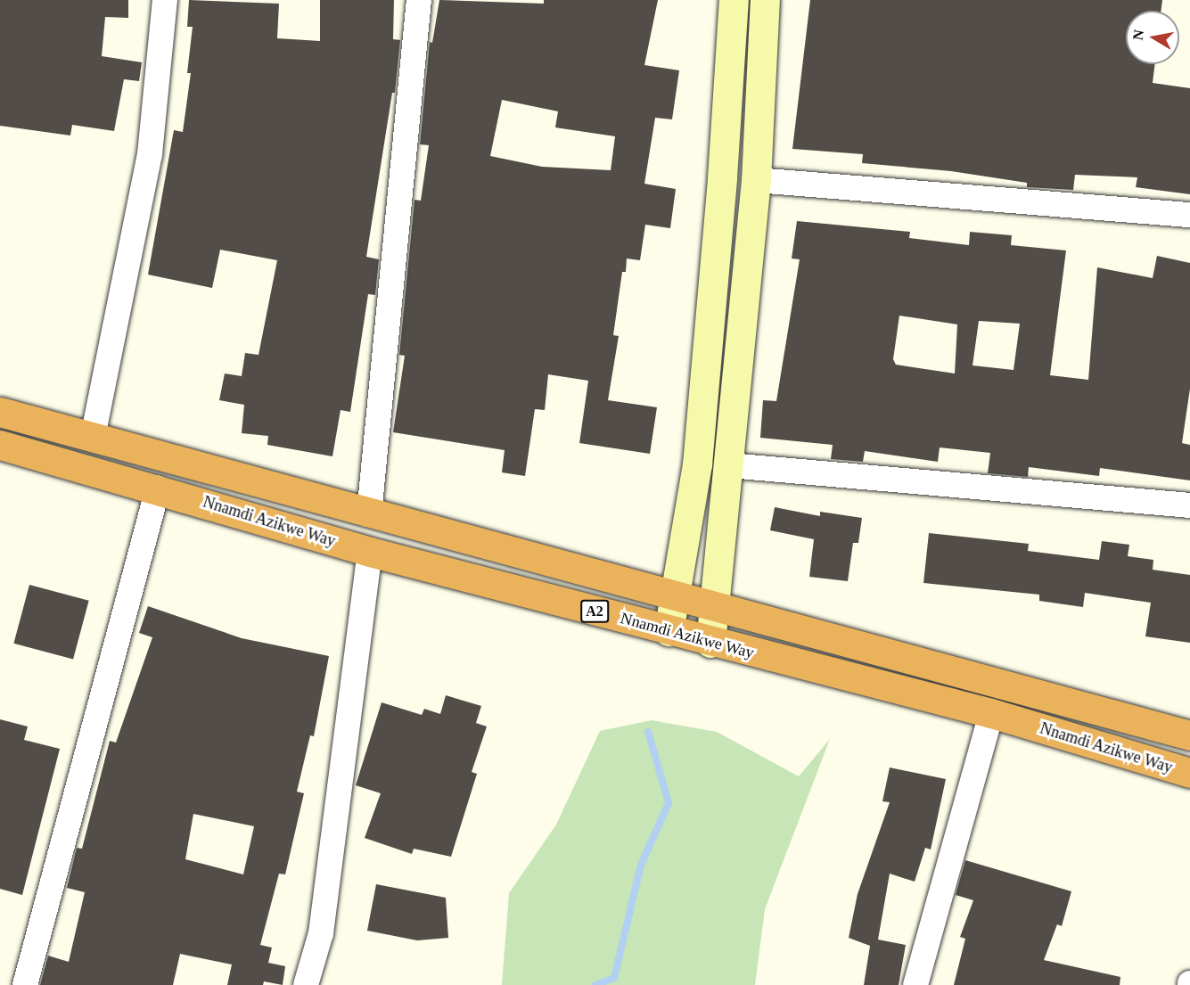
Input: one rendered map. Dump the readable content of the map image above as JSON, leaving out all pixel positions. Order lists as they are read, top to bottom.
{
  "streets": {
    "highway": ["Nnamdi Azikwe Way", "A2"]
  },
  "north": "left"
}
